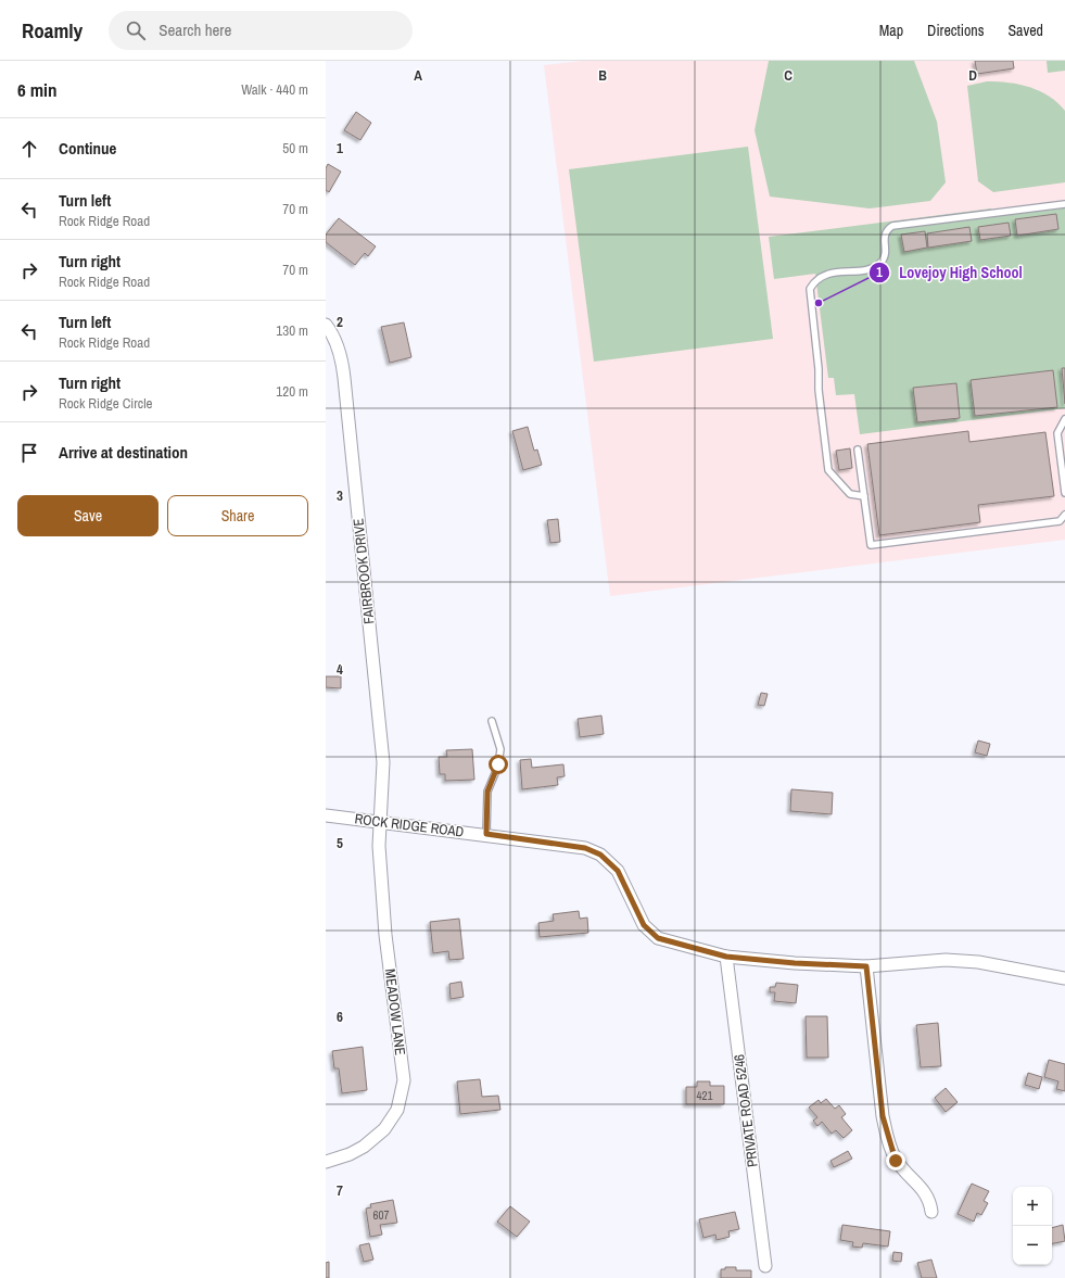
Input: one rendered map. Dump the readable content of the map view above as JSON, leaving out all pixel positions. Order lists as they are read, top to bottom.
{
  "streets": {
    "street": [
      "FAIRBROOK DRIVE",
      "ROCK RIDGE ROAD",
      "MEADOW LANE",
      "PRIVATE ROAD 5246"
    ]
  },
  "crossings": [
    ["FAIRBROOK DRIVE", "ROCK RIDGE ROAD"],
    ["FAIRBROOK DRIVE", "MEADOW LANE"],
    ["ROCK RIDGE ROAD", "MEADOW LANE"],
    ["ROCK RIDGE ROAD", "PRIVATE ROAD 5246"]
  ],
  "places": ["Lovejoy High School"],
  "house_numbers": ["421", "607"],
  "page": {
    "header": "Roamly",
    "search": "Search here",
    "nav": ["Map", "Directions", "Saved"],
    "heading": ["6 min", "Walk · 440 m"],
    "list": [
      ["Continue", "50 m"],
      ["Turn left", "Rock Ridge Road", "70 m"],
      ["Turn right", "Rock Ridge Road", "70 m"],
      ["Turn left", "Rock Ridge Road", "130 m"],
      ["Turn right", "Rock Ridge Circle", "120 m"],
      "Arrive at destination"
    ],
    "buttons": ["Save", "Share"],
    "map_buttons": ["+", "−"]
  },
  "grid": {
    "columns": [
      "A",
      "B",
      "C",
      "D"
    ],
    "rows": [
      "1",
      "2",
      "3",
      "4",
      "5",
      "6",
      "7"
    ]
  }
}
